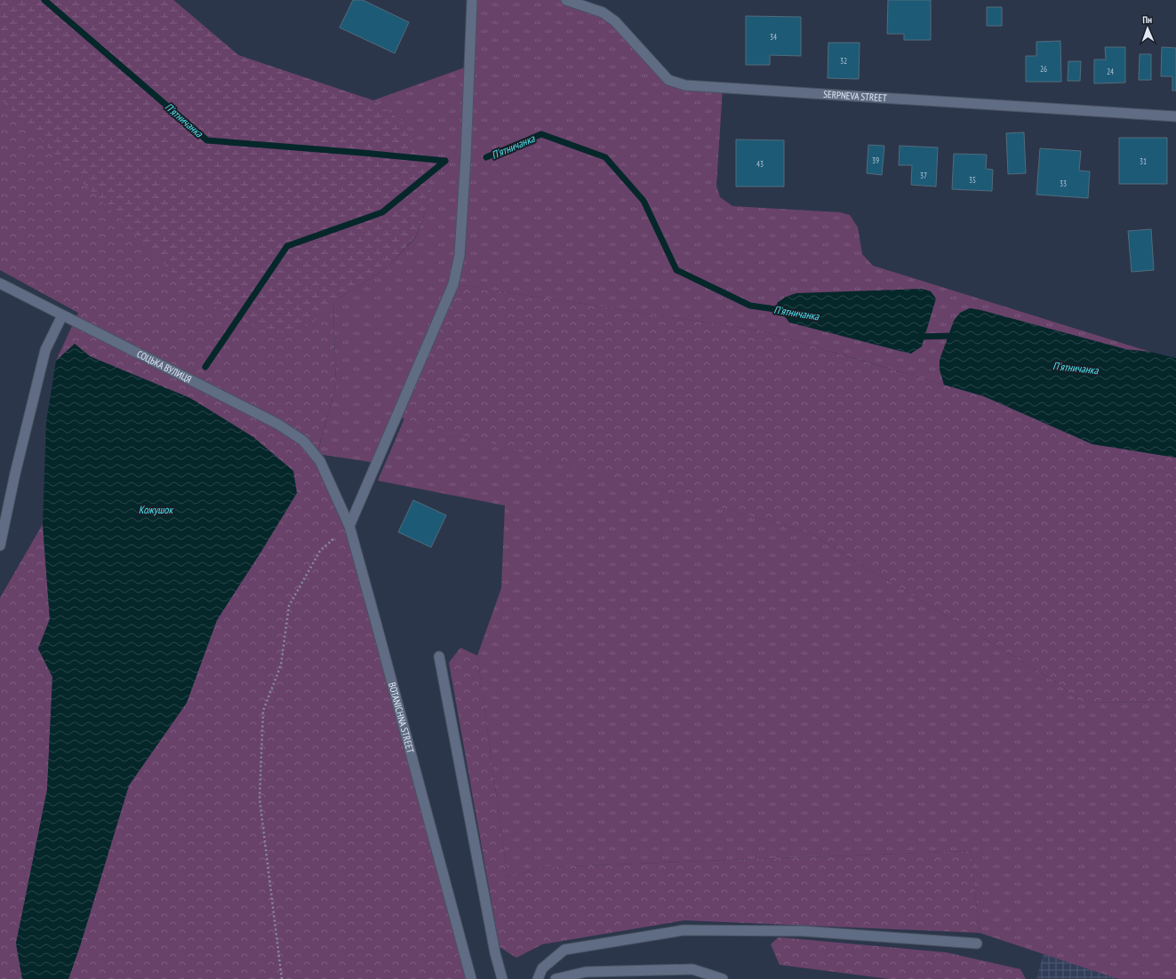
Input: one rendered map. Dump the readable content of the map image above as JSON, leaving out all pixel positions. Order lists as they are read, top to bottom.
{
  "streets": {
    "street": ["SERPNEVA STREET", "СОЦЬКА ВУЛИЦЯ", "BOTANICHNA STREET"]
  },
  "crossings": [
    ["СОЦЬКА ВУЛИЦЯ", "BOTANICHNA STREET"]
  ],
  "water": ["П'ятничанка", "Кожушок"],
  "house_numbers": [
    "34",
    "32",
    "26",
    "24",
    "39",
    "31",
    "43",
    "37",
    "35",
    "33"
  ],
  "north": "top"
}
